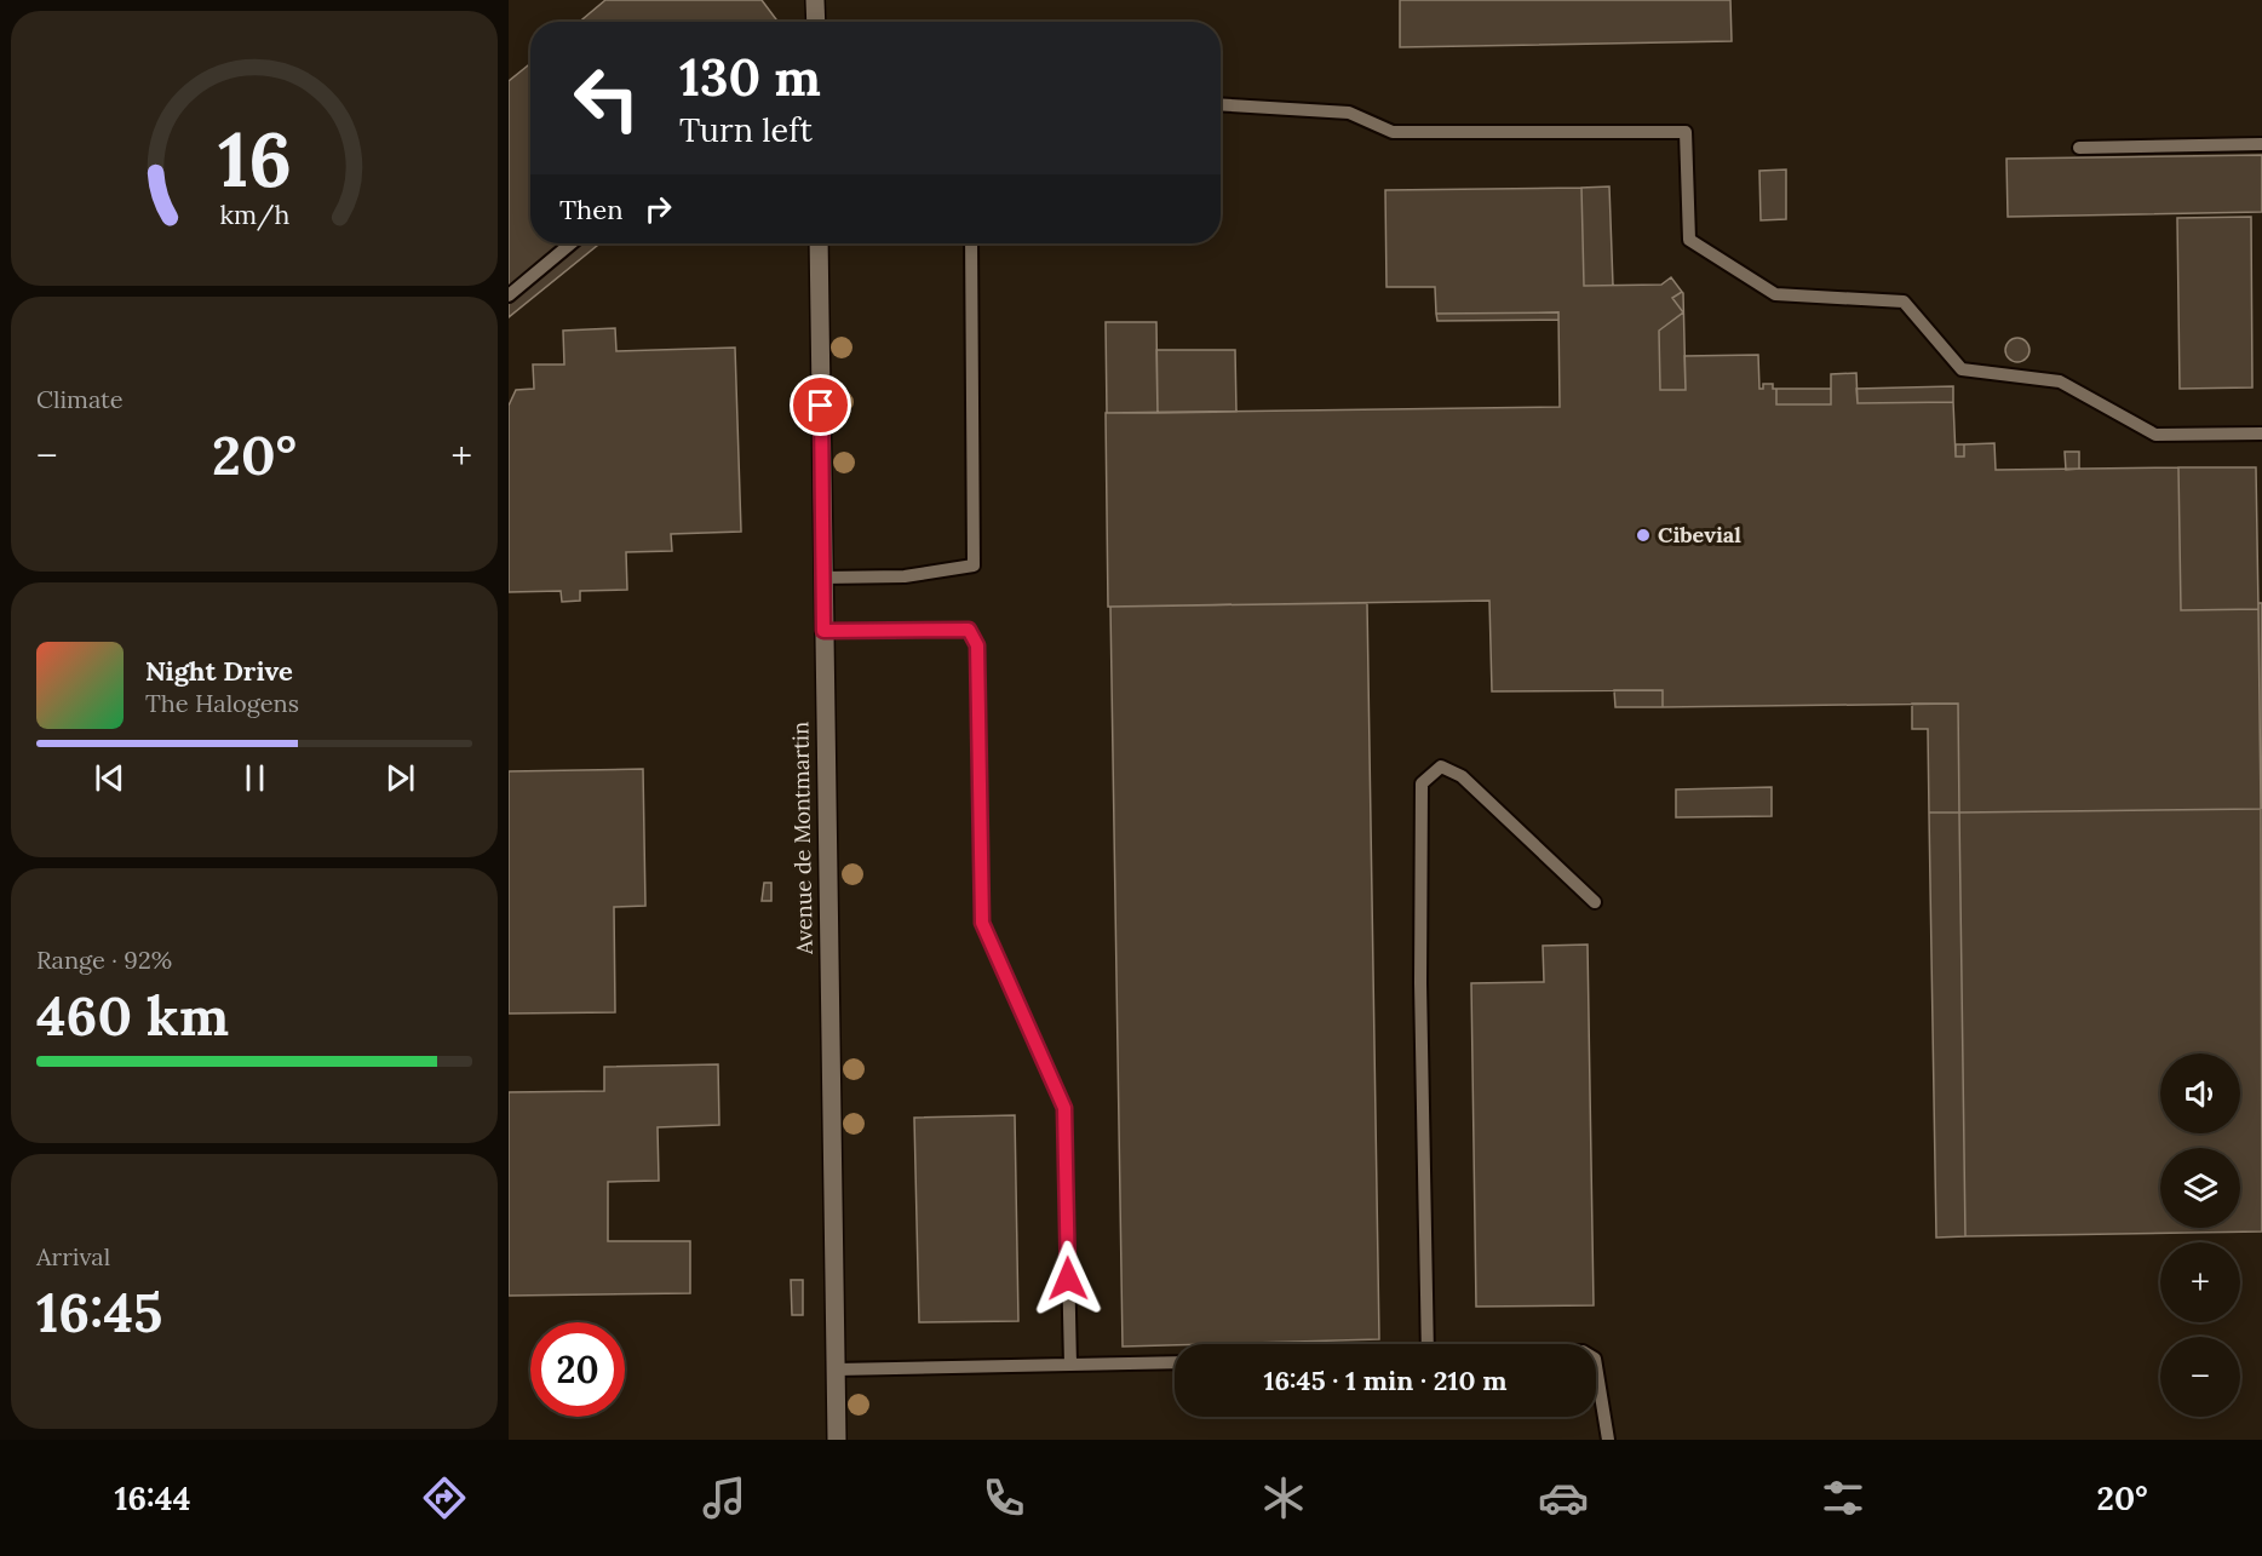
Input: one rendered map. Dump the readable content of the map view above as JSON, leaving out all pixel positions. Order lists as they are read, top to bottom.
{
  "streets": {
    "street": ["Avenue de Montmartin"]
  },
  "places": ["Cibevial"],
  "page": {
    "turn": ["130 m", "Turn left"],
    "then": "Then",
    "tile": [
      "Climate",
      ["Range · 92%", "460 km"],
      ["Arrival", "16:45"]
    ],
    "heat": ["−", "20°", "+"],
    "song": ["Night Drive", "The Halogens"],
    "map_buttons": ["+", "−"],
    "limit": "20",
    "trip": "16:45 · 1 min · 210 m",
    "tabs": ["16:44", "20°"],
    "gauge": ["16", "km/h"]
  }
}
